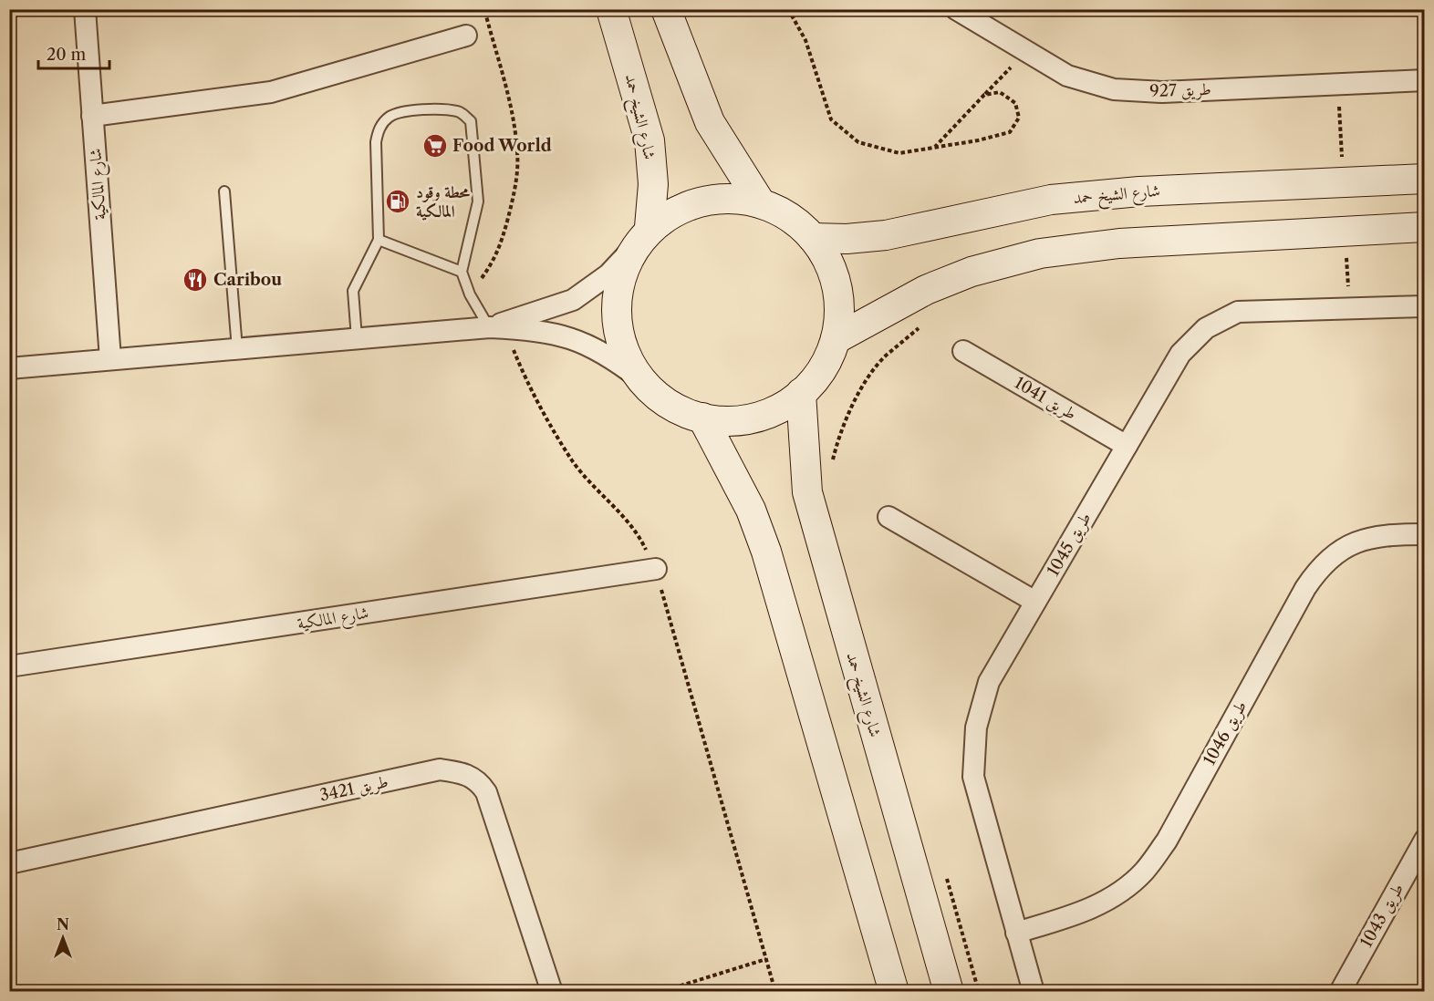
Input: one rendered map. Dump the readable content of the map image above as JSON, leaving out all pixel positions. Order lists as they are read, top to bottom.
{
  "streets": {
    "main road": ["شارع الشيخ حمد"],
    "street": [
      "طريق 927",
      "شارع المالكية",
      "طريق 1041",
      "طريق 1045",
      "طريق 1046",
      "طريق 3421",
      "طريق 1043"
    ]
  },
  "crossings": [
    ["طريق 1041", "طريق 1045"],
    ["طريق 1045", "طريق 1046"]
  ],
  "places": {
    "supermarket": ["Food World"],
    "fuel station": ["محطة وقود المالكية"],
    "restaurant": ["Caribou"]
  },
  "scale_bar": "20 m",
  "north": "top"
}
